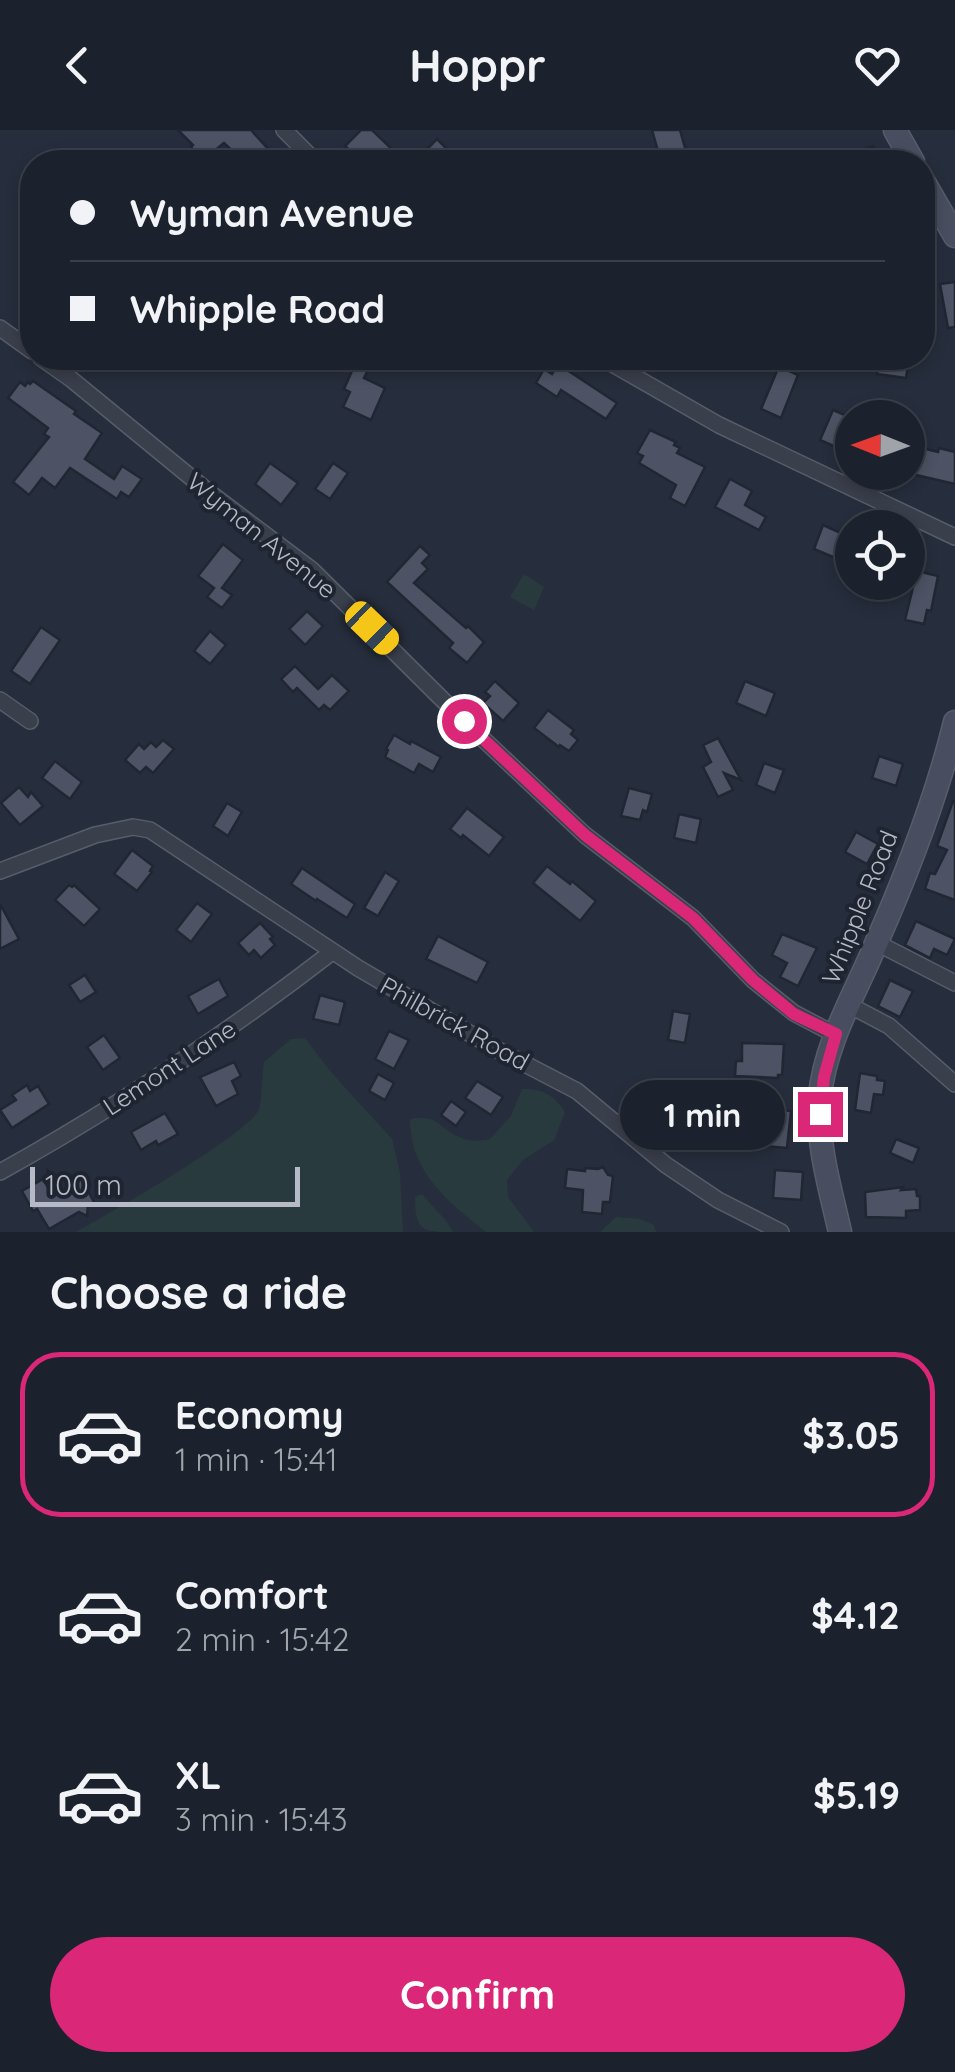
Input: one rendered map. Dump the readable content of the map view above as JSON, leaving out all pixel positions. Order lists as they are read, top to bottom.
{
  "streets": {
    "main road": ["Whipple Road"],
    "street": ["Wyman Avenue", "Philbrick Road", "Lemont Lane"]
  },
  "crossings": [
    ["Wyman Avenue", "Whipple Road"],
    ["Philbrick Road", "Lemont Lane"]
  ],
  "scale_bar": "100 m",
  "north": "left",
  "page": {
    "header": "Hoppr",
    "banner": ["Wyman Avenue", "Whipple Road"],
    "bubble": "1 min",
    "scale": "100 m",
    "heading": "Choose a ride",
    "list": [
      {
        "name": "Economy",
        "note": "1 min · 15:41",
        "value": "$3.05"
      },
      {
        "name": "Comfort",
        "note": "2 min · 15:42",
        "value": "$4.12"
      },
      {
        "name": "XL",
        "note": "3 min · 15:43",
        "value": "$5.19"
      }
    ],
    "buttons": "Confirm"
  }
}
